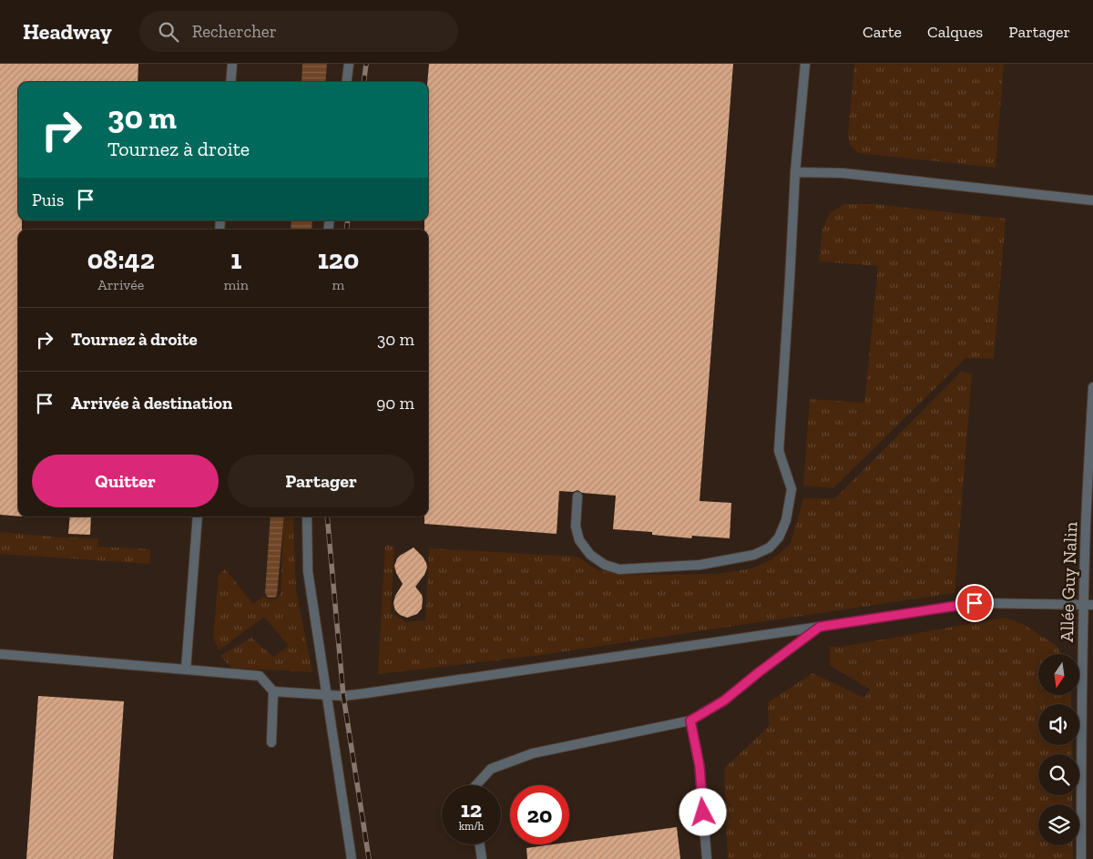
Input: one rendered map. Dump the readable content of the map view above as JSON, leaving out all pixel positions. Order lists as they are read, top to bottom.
{
  "streets": {
    "street": ["Allée Guy Nalin"]
  },
  "north": "bottom",
  "page": {
    "header": "Headway",
    "search": "Rechercher",
    "nav": ["Carte", "Calques", "Partager"],
    "turn": ["30 m", "Tournez à droite"],
    "then": "Puis",
    "eta": [
      "08:42",
      "Arrivée",
      "1",
      "min",
      "120",
      "m"
    ],
    "list": [
      {
        "name": "Tournez à droite",
        "value": "30 m"
      },
      {
        "name": "Arrivée à destination",
        "value": "90 m"
      }
    ],
    "buttons": ["Quitter", "Partager"],
    "speed": "12 km/h",
    "limit": "20"
  }
}
